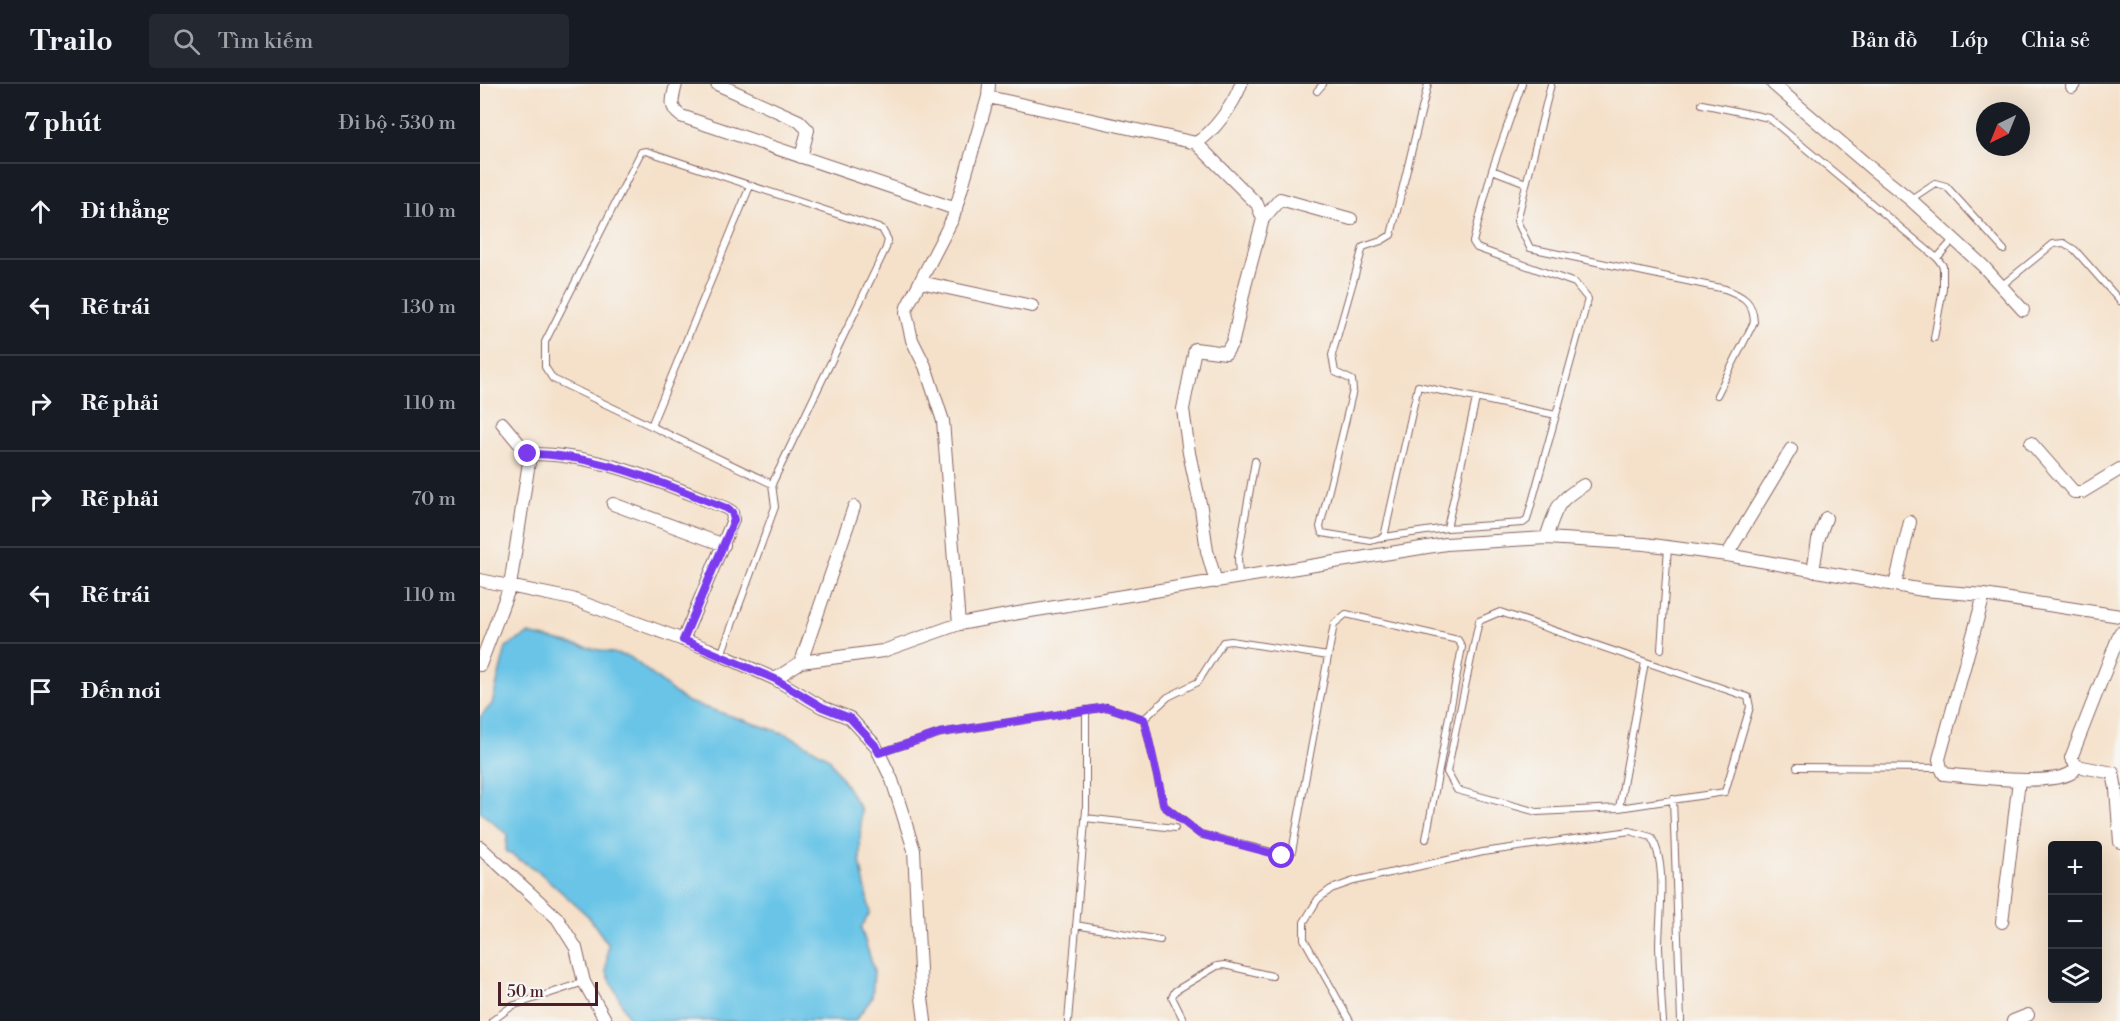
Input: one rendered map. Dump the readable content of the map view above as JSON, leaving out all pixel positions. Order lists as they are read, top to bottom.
{
  "scale_bar": "50 m",
  "north": "bottom left",
  "page": {
    "header": "Trailo",
    "search": "Tìm kiếm",
    "nav": ["Bản đồ", "Lớp", "Chia sẻ"],
    "heading": ["7 phút", "Đi bộ · 530 m"],
    "list": [
      ["Đi thẳng", "110 m"],
      ["Rẽ trái", "130 m"],
      ["Rẽ phải", "110 m"],
      ["Rẽ phải", "70 m"],
      ["Rẽ trái", "110 m"],
      "Đến nơi"
    ],
    "map_buttons": ["+", "−"],
    "scale": "50 m"
  }
}
